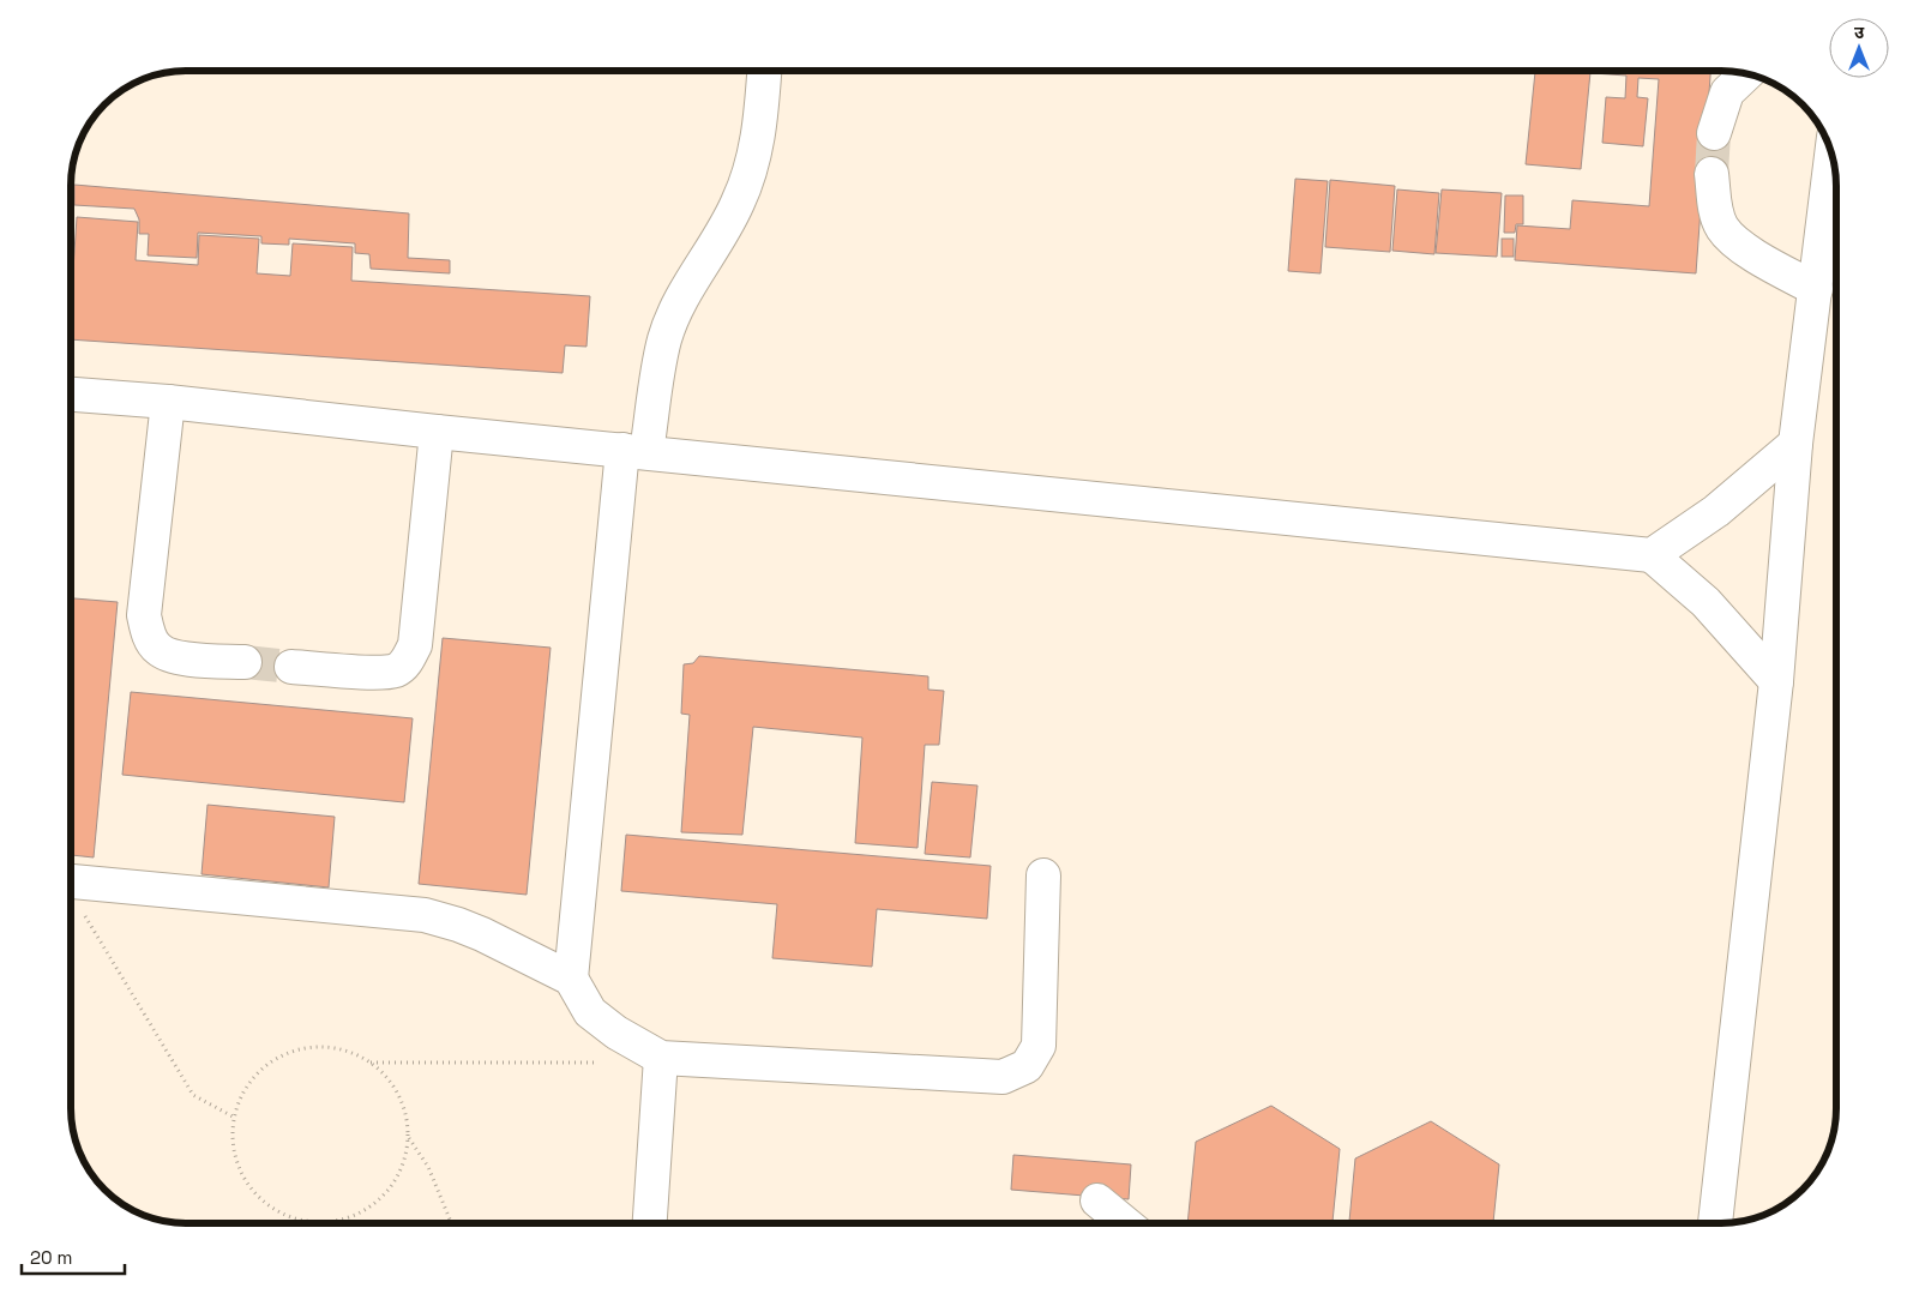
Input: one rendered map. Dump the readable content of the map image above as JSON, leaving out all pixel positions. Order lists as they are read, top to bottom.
{
  "scale_bar": "20 m",
  "north": "top"
}
